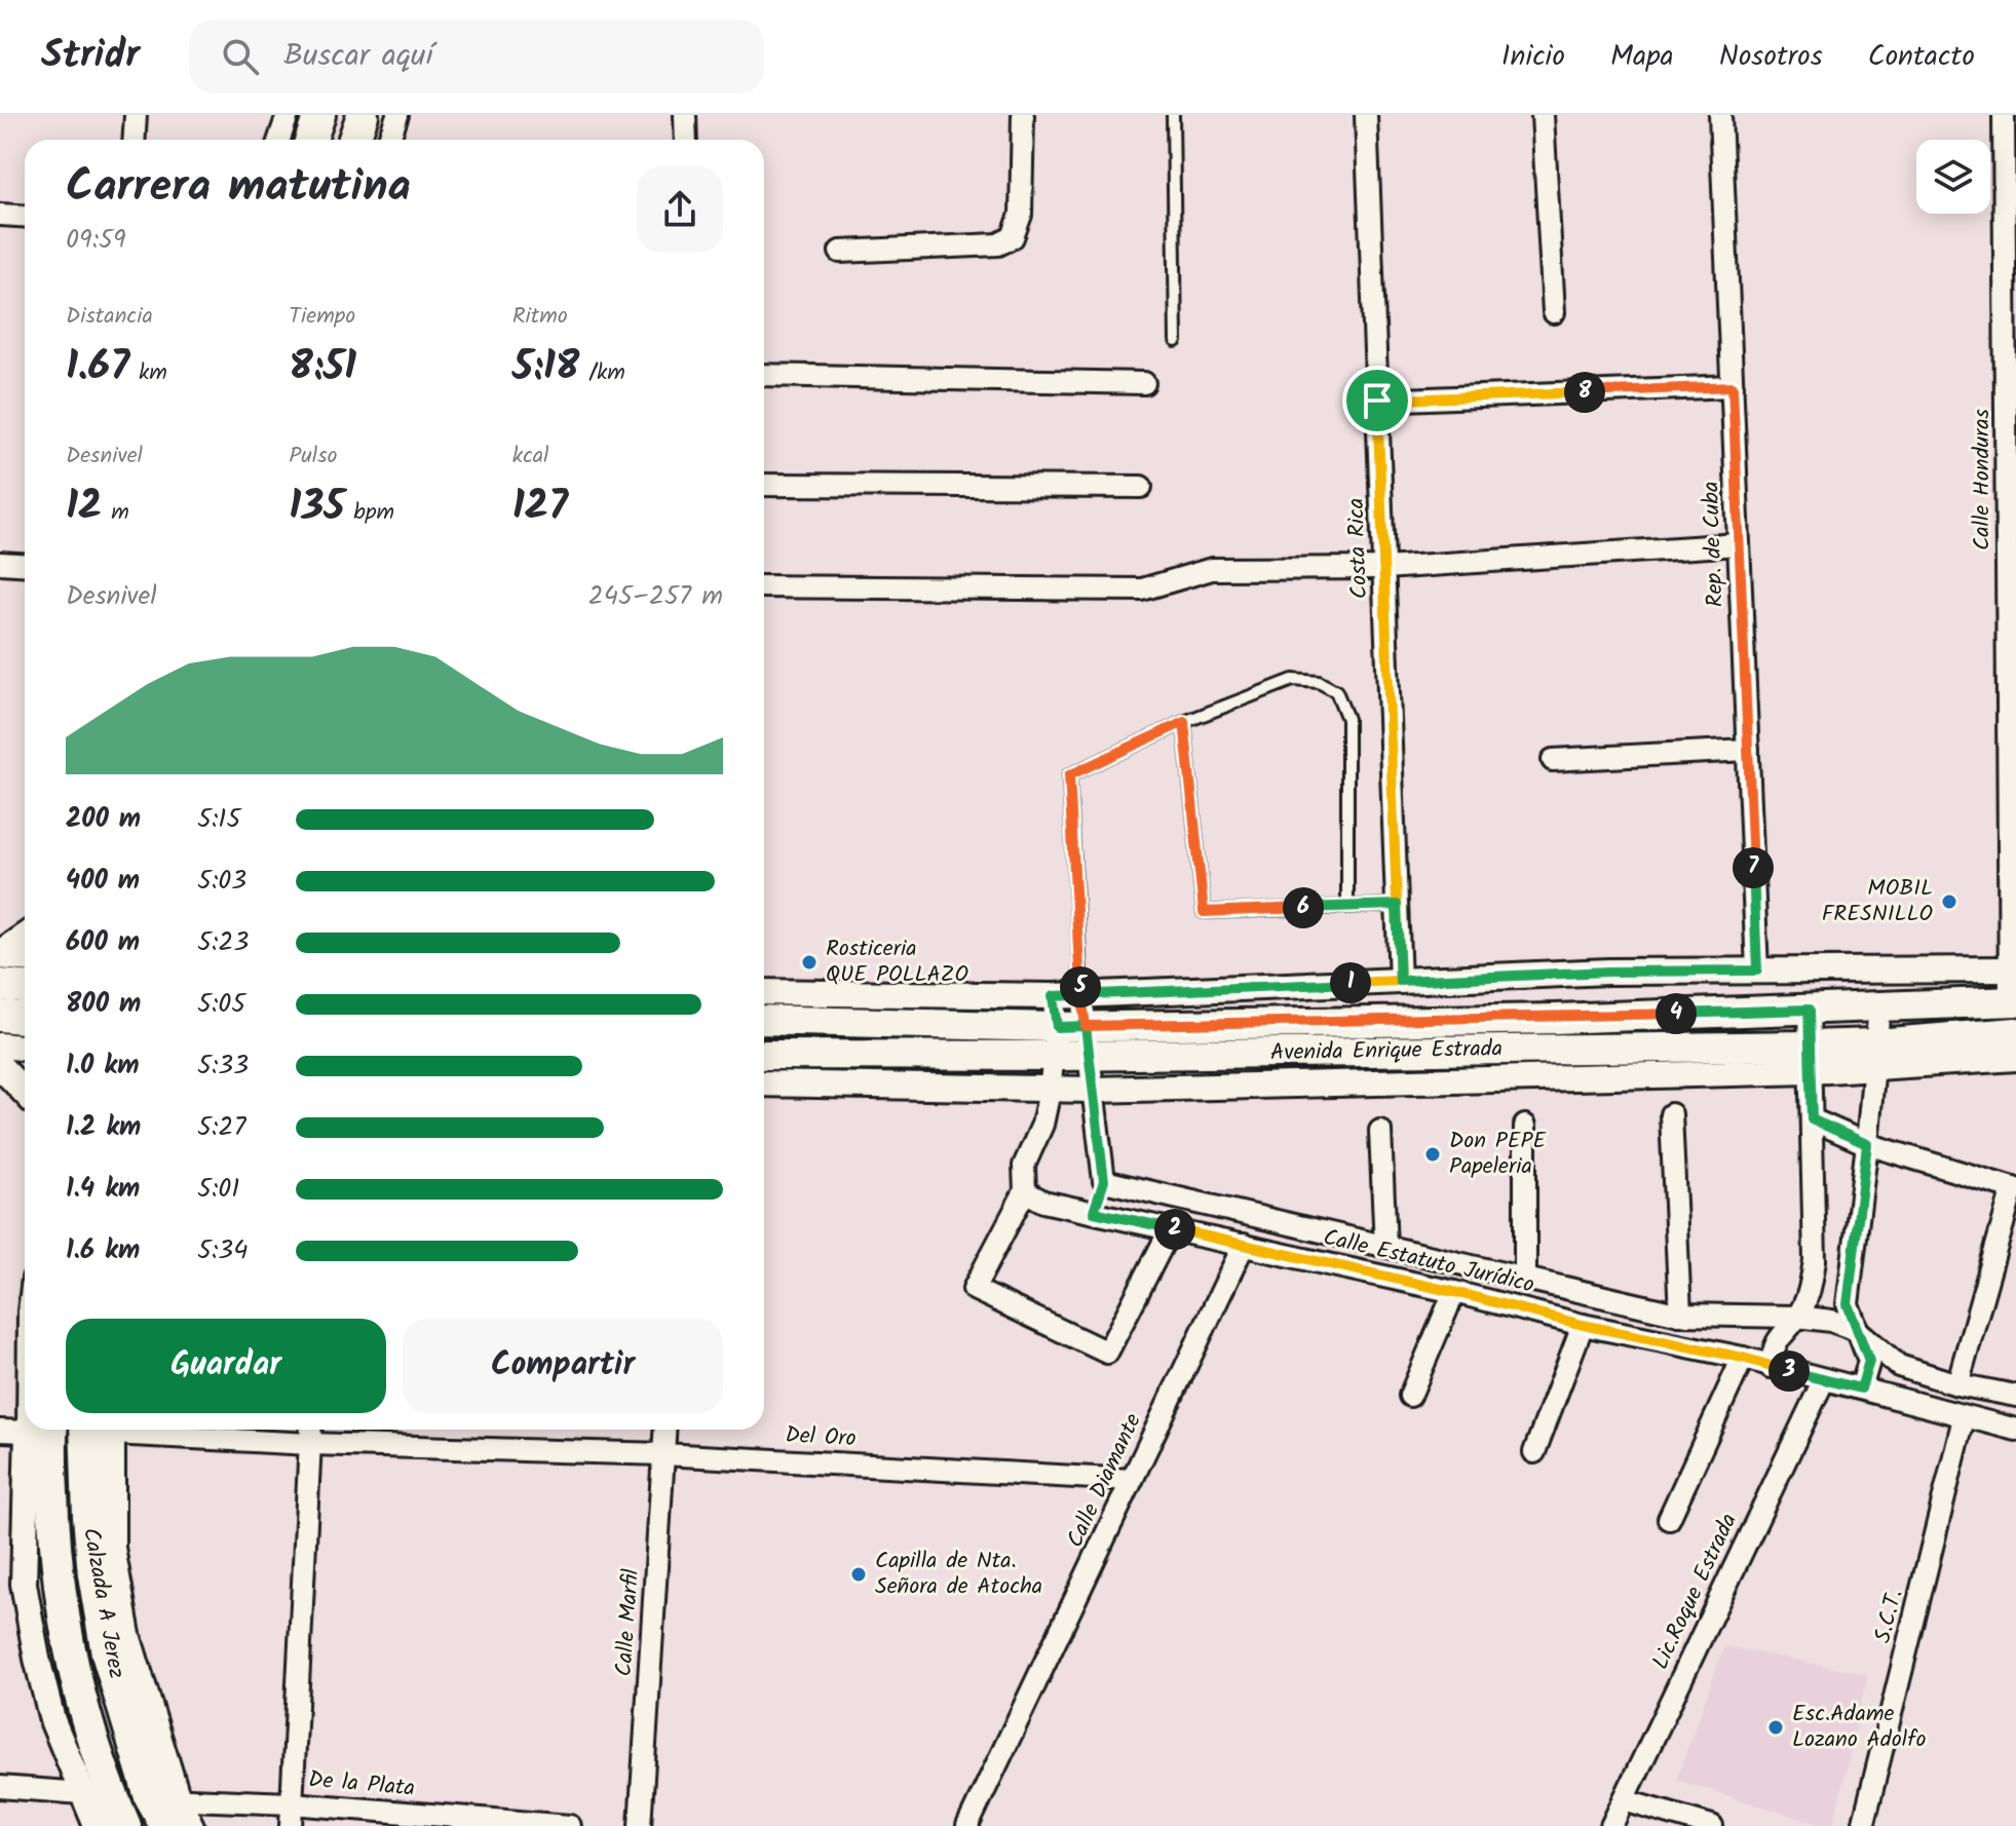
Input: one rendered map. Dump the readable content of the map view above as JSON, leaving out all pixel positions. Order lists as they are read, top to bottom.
{
  "streets": {
    "main road": ["Avenida Enrique Estrada", "Calzada A Jerez"],
    "street": [
      "Calle Honduras",
      "Rep. de Cuba",
      "Costa Rica",
      "Calle Estatuto Jurídico",
      "Del Oro",
      "Calle Diamante",
      "Lic.Roque Estrada",
      "S.C.T.",
      "Calle Marfil",
      "De la Plata"
    ]
  },
  "crossings": [
    ["Calle Honduras", "Avenida Enrique Estrada"],
    ["Calle Estatuto Jurídico", "Calle Diamante"],
    ["Calle Estatuto Jurídico", "Lic.Roque Estrada"],
    ["Calle Estatuto Jurídico", "S.C.T."],
    ["Del Oro", "Calle Diamante"],
    ["Del Oro", "Calle Marfil"],
    ["Calzada A Jerez", "De la Plata"]
  ],
  "places": [
    "MOBIL FRESNILLO",
    "Rosticeria QUE POLLAZO",
    "Don PEPE Papeleria",
    "Capilla de Nta. Señora de Atocha",
    "Esc.Adame Lozano Adolfo"
  ],
  "page": {
    "header": "Stridr",
    "search": "Buscar aquí",
    "nav": [
      "Inicio",
      "Mapa",
      "Nosotros",
      "Contacto"
    ],
    "heading": ["Carrera matutina", "09:59"],
    "stats": [
      ["Distancia", "1.67 km"],
      ["Tiempo", "8:51"],
      ["Ritmo", "5:18 /km"],
      ["Desnivel", "12 m"],
      ["Pulso", "135 bpm"],
      ["kcal", "127"]
    ],
    "pins": [
      "8",
      "7",
      "6",
      "1",
      "5",
      "4",
      "2",
      "3"
    ],
    "chart": ["Desnivel", "245–257 m"],
    "list": [
      {
        "name": "200 m",
        "note": "5:15"
      },
      {
        "name": "400 m",
        "note": "5:03"
      },
      {
        "name": "600 m",
        "note": "5:23"
      },
      {
        "name": "800 m",
        "note": "5:05"
      },
      {
        "name": "1.0 km",
        "note": "5:33"
      },
      {
        "name": "1.2 km",
        "note": "5:27"
      },
      {
        "name": "1.4 km",
        "note": "5:01"
      },
      {
        "name": "1.6 km",
        "note": "5:34"
      }
    ],
    "buttons": ["Guardar", "Compartir"]
  }
}
